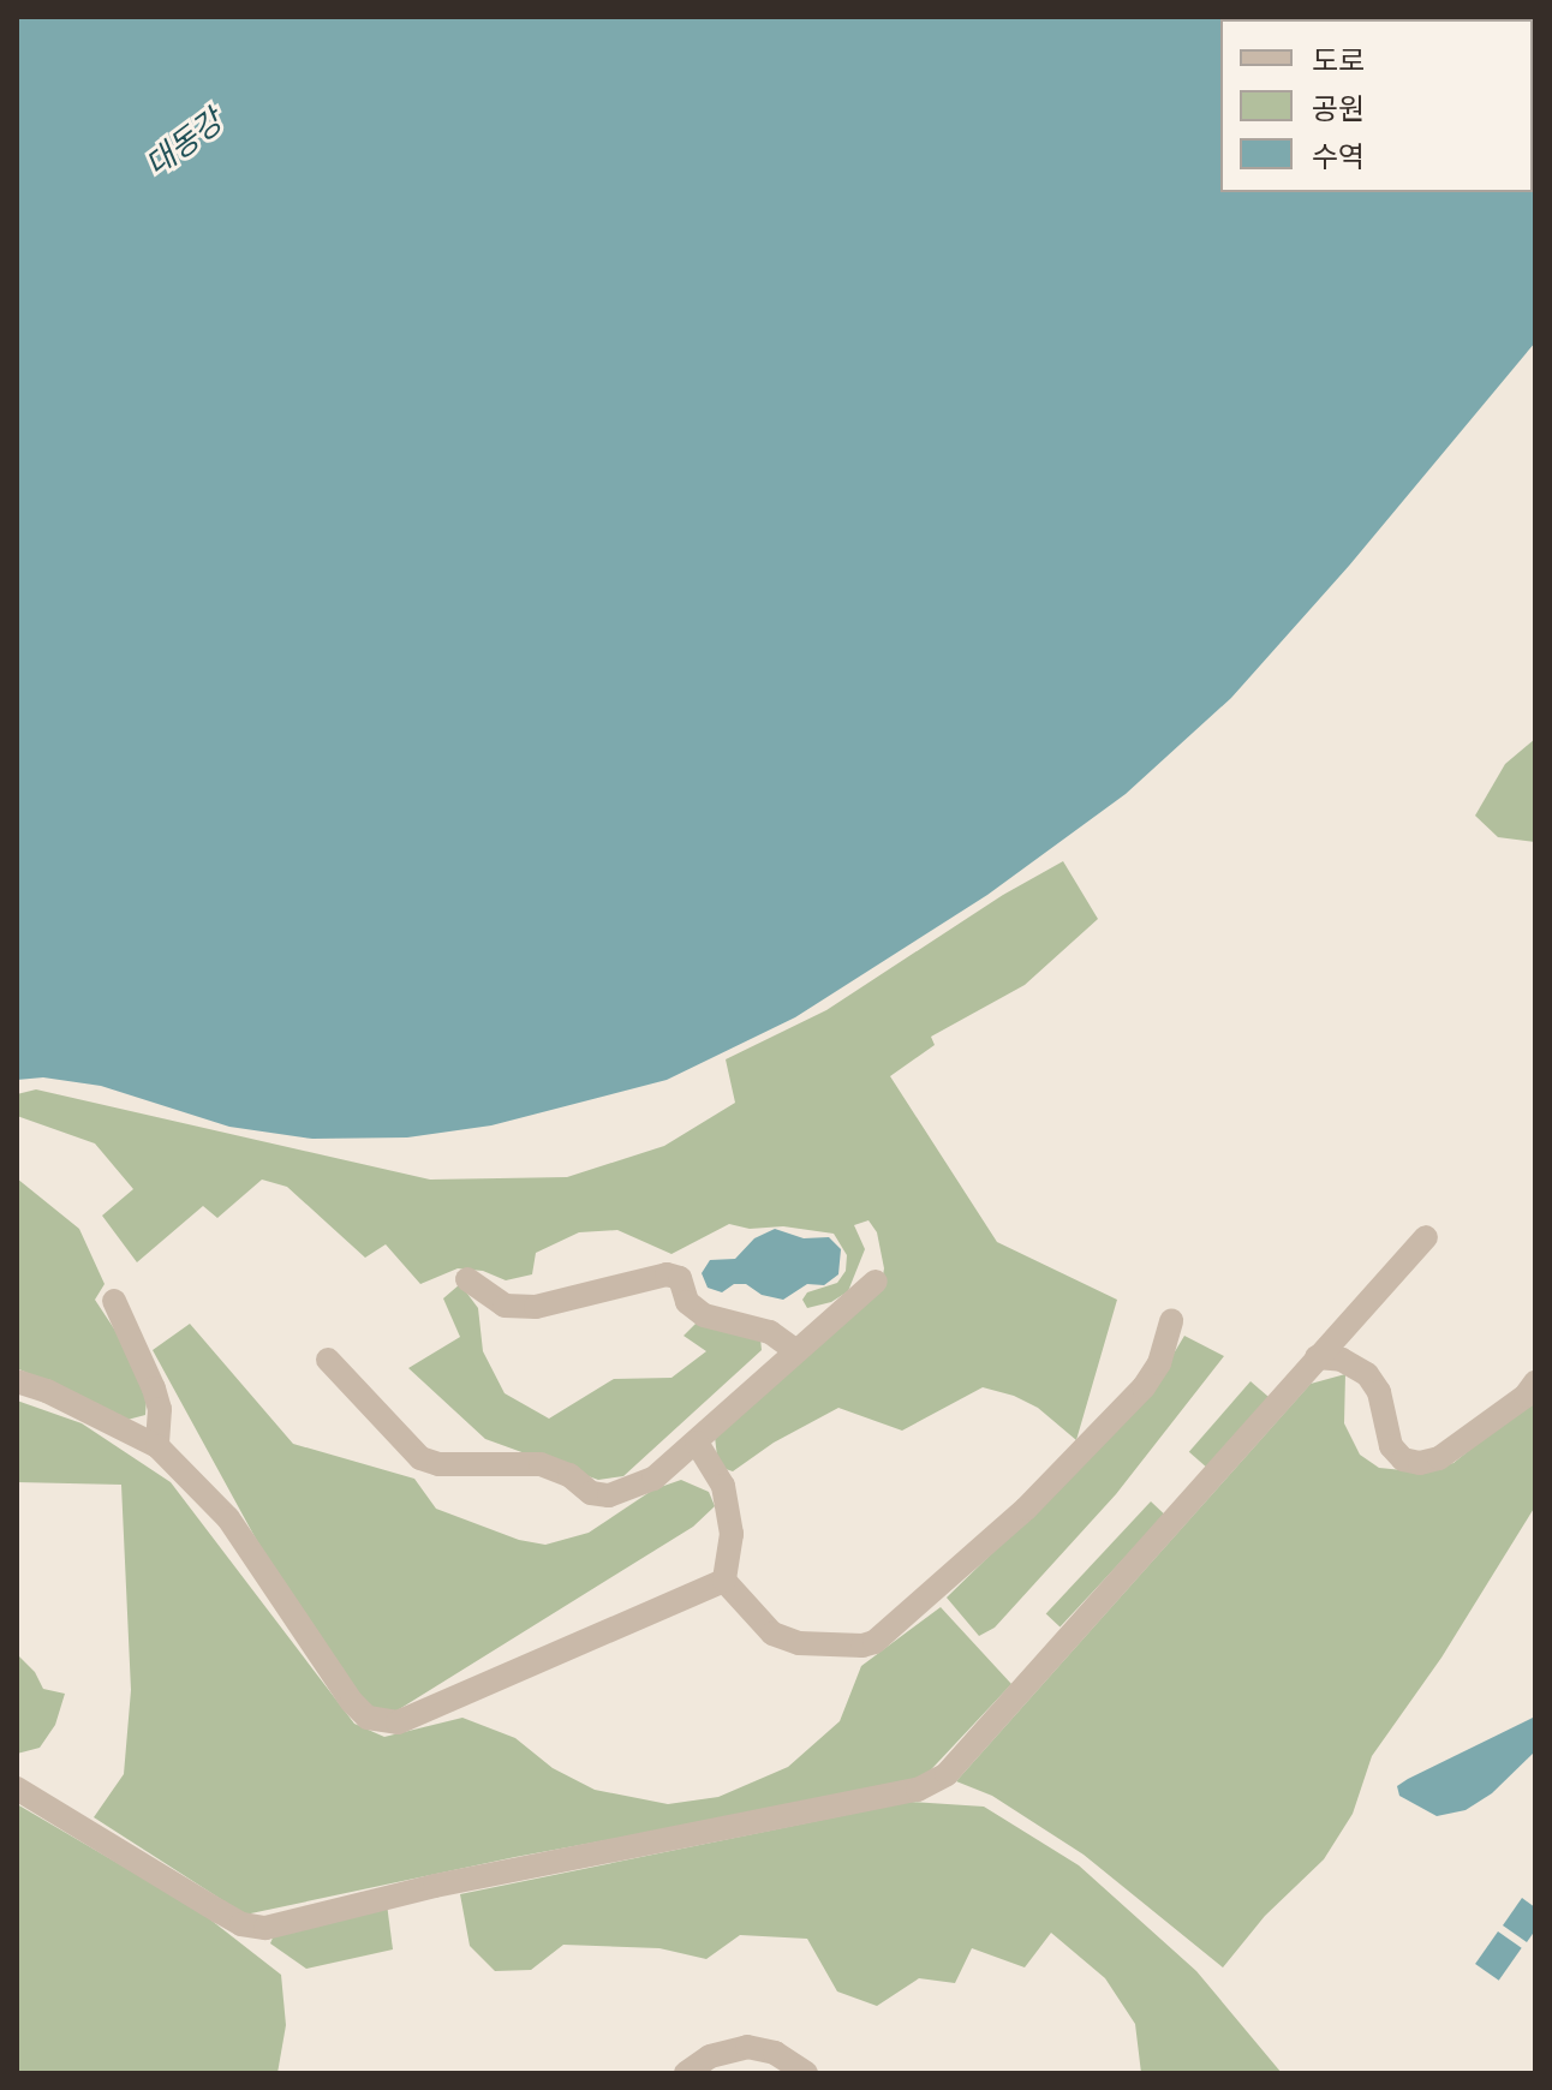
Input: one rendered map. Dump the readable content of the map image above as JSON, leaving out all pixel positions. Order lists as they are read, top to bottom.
{
  "water": ["대동강"],
  "legend": ["도로", "공원", "수역"]
}
